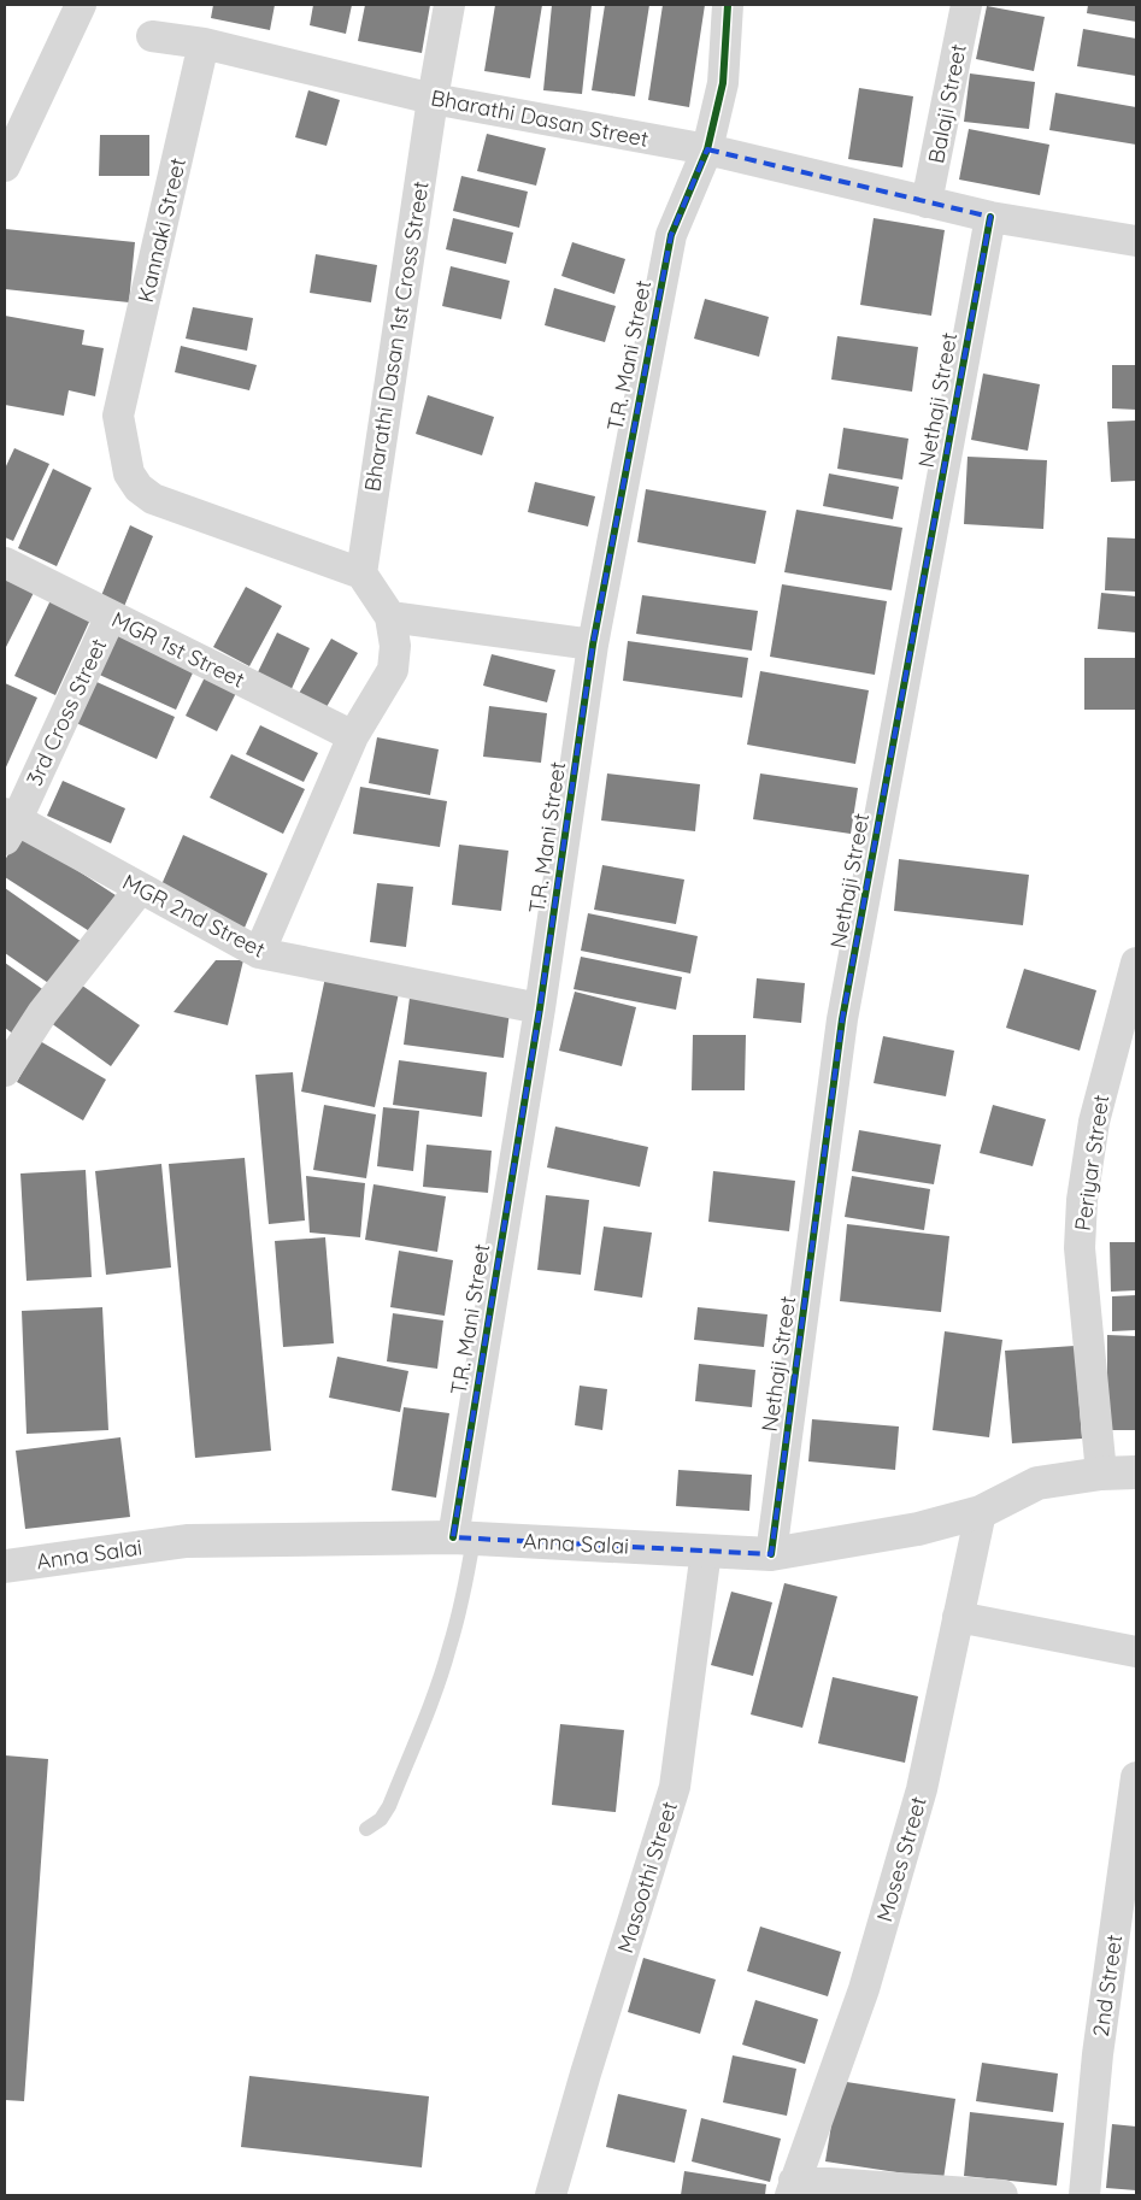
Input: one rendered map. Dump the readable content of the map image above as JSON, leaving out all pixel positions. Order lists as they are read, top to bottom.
{
  "streets": {
    "street": [
      "Balaji Street",
      "Bharathi Dasan Street",
      "Kannaki Street",
      "Bharathi Dasan 1st Cross Street",
      "T.R. Mani Street",
      "Nethaji Street",
      "MGR 1st Street",
      "3rd Cross Street",
      "MGR 2nd Street",
      "Periyar Street",
      "Anna Salai",
      "Moses Street",
      "Masoothi Street",
      "2nd Street"
    ]
  },
  "crossings": [
    ["Balaji Street", "Bharathi Dasan Street"],
    ["Bharathi Dasan Street", "Kannaki Street"],
    ["Bharathi Dasan Street", "Bharathi Dasan 1st Cross Street"],
    ["Bharathi Dasan Street", "T.R. Mani Street"],
    ["Bharathi Dasan Street", "Nethaji Street"],
    ["Kannaki Street", "Bharathi Dasan 1st Cross Street"],
    ["T.R. Mani Street", "MGR 2nd Street"],
    ["T.R. Mani Street", "Anna Salai"],
    ["Nethaji Street", "Anna Salai"],
    ["MGR 1st Street", "3rd Cross Street"],
    ["3rd Cross Street", "MGR 2nd Street"],
    ["Periyar Street", "Anna Salai"],
    ["Anna Salai", "Moses Street"],
    ["Anna Salai", "Masoothi Street"]
  ]
}
